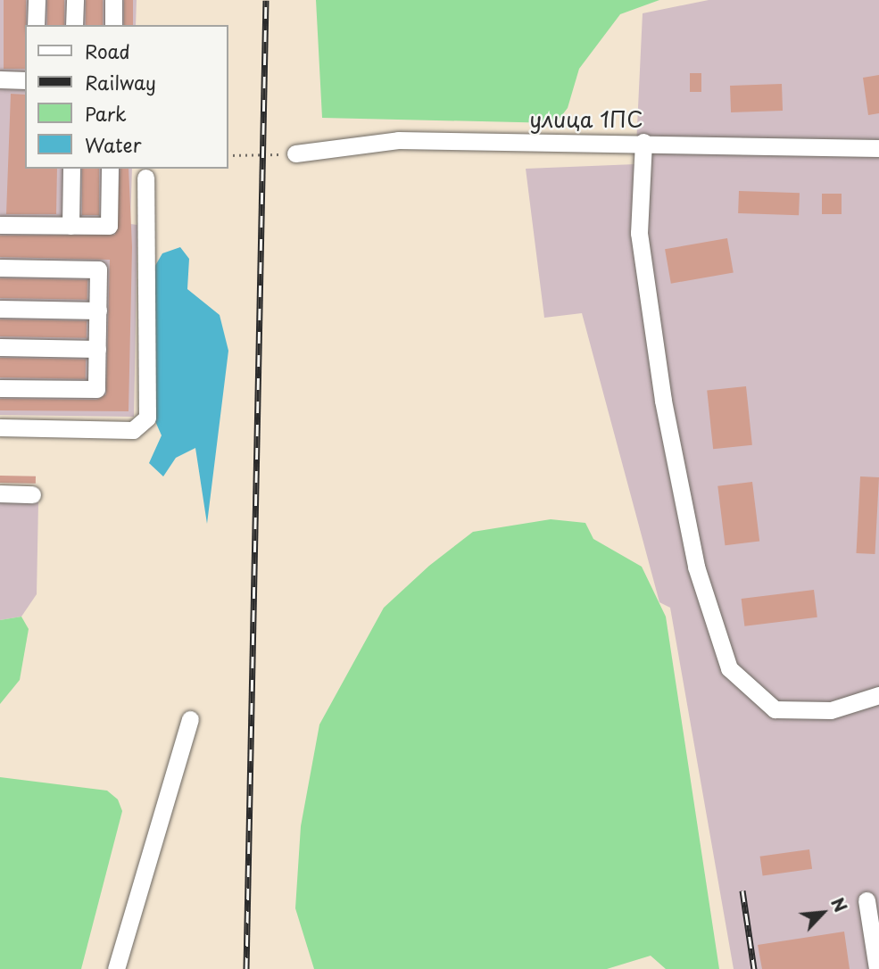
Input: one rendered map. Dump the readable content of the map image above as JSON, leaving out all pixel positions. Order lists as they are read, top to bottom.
{
  "streets": {
    "street": ["улица 1ПС"]
  },
  "legend": [
    "Road",
    "Railway",
    "Park",
    "Water"
  ],
  "north": "top right"
}
